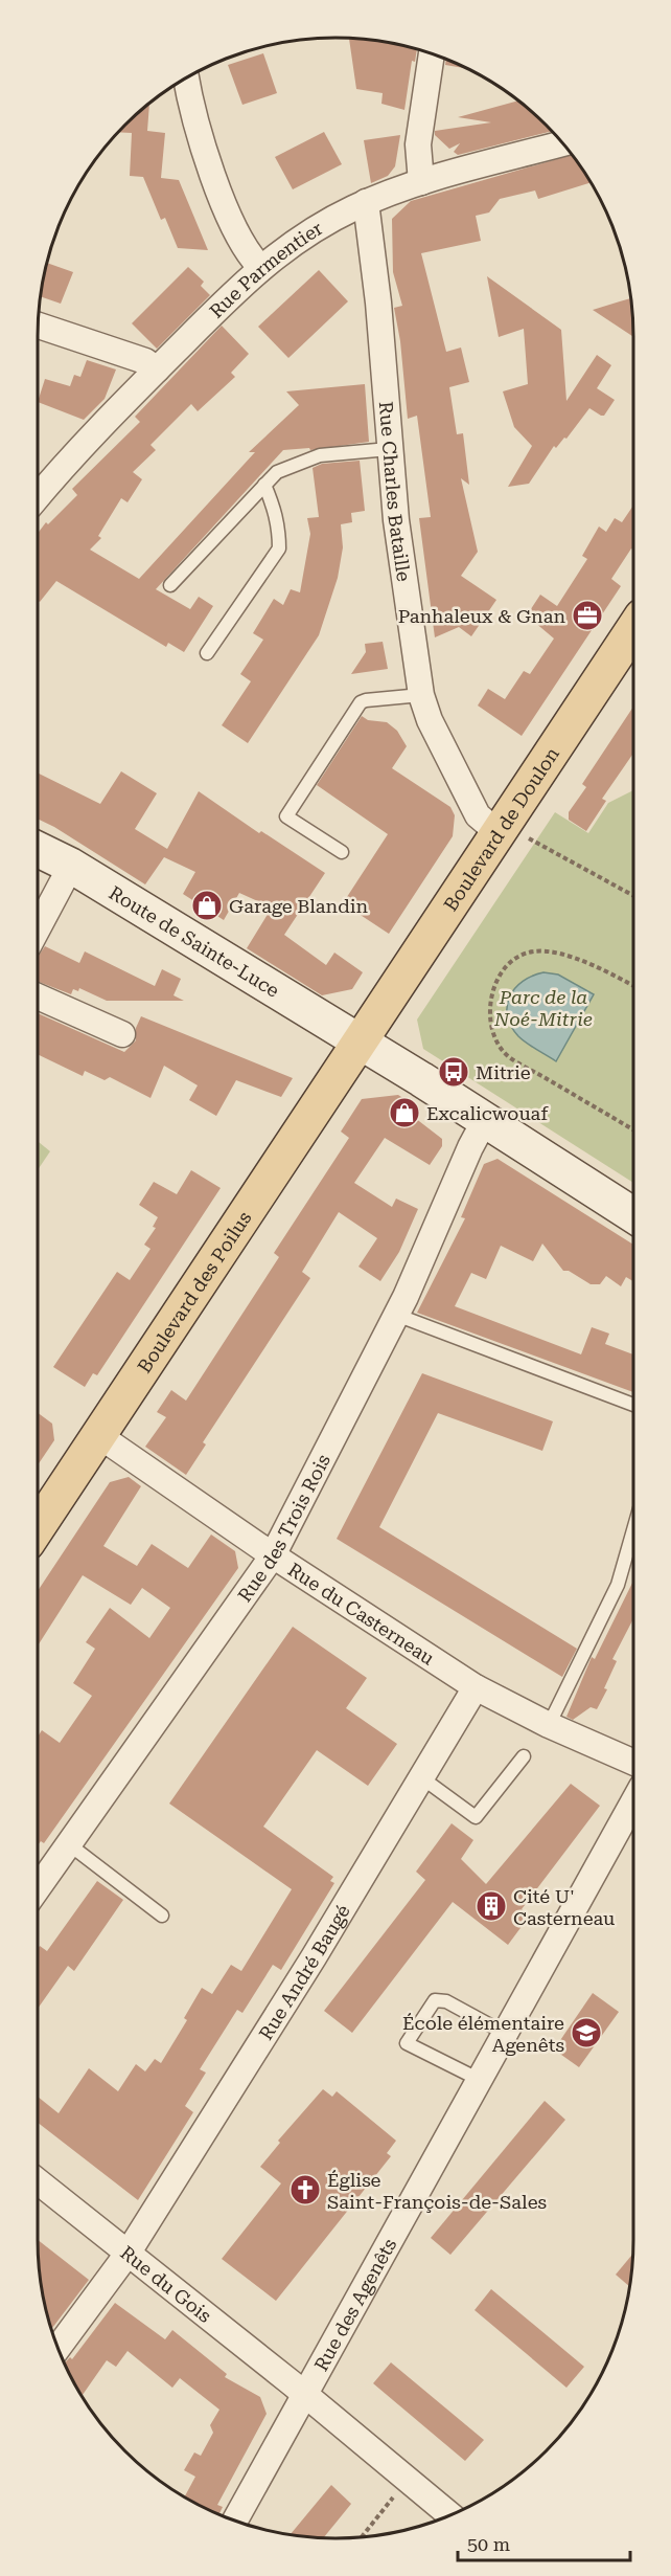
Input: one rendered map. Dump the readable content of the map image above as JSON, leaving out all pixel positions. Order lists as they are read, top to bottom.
{
  "streets": {
    "main road": ["Boulevard de Doulon", "Boulevard des Poilus"],
    "street": [
      "Rue Parmentier",
      "Rue Charles Bataille",
      "Route de Sainte-Luce",
      "Rue des Trois Rois",
      "Rue du Casterneau",
      "Rue André Baugé",
      "Rue du Gois",
      "Rue des Agenêts"
    ]
  },
  "crossings": [
    ["Rue Parmentier", "Rue Charles Bataille"],
    ["Rue Charles Bataille", "Boulevard de Doulon"],
    ["Boulevard de Doulon", "Route de Sainte-Luce"],
    ["Boulevard de Doulon", "Boulevard des Poilus"],
    ["Route de Sainte-Luce", "Boulevard des Poilus"],
    ["Route de Sainte-Luce", "Rue des Trois Rois"],
    ["Boulevard des Poilus", "Rue du Casterneau"],
    ["Rue des Trois Rois", "Rue du Casterneau"],
    ["Rue du Casterneau", "Rue André Baugé"],
    ["Rue André Baugé", "Rue du Gois"],
    ["Rue du Gois", "Rue des Agenêts"]
  ],
  "parks": ["Parc de la Noé-Mitrie"],
  "places": {
    "office": ["Panhaleux & Gnan"],
    "shop": ["Garage Blandin", "Excalicwouaf"],
    "bus stop": ["Mitrie"],
    "building": ["Cité U' Casterneau"],
    "school or university": ["École élémentaire Agenêts"],
    "church": ["Église Saint-François-de-Sales"]
  },
  "scale_bar": "50 m"
}
